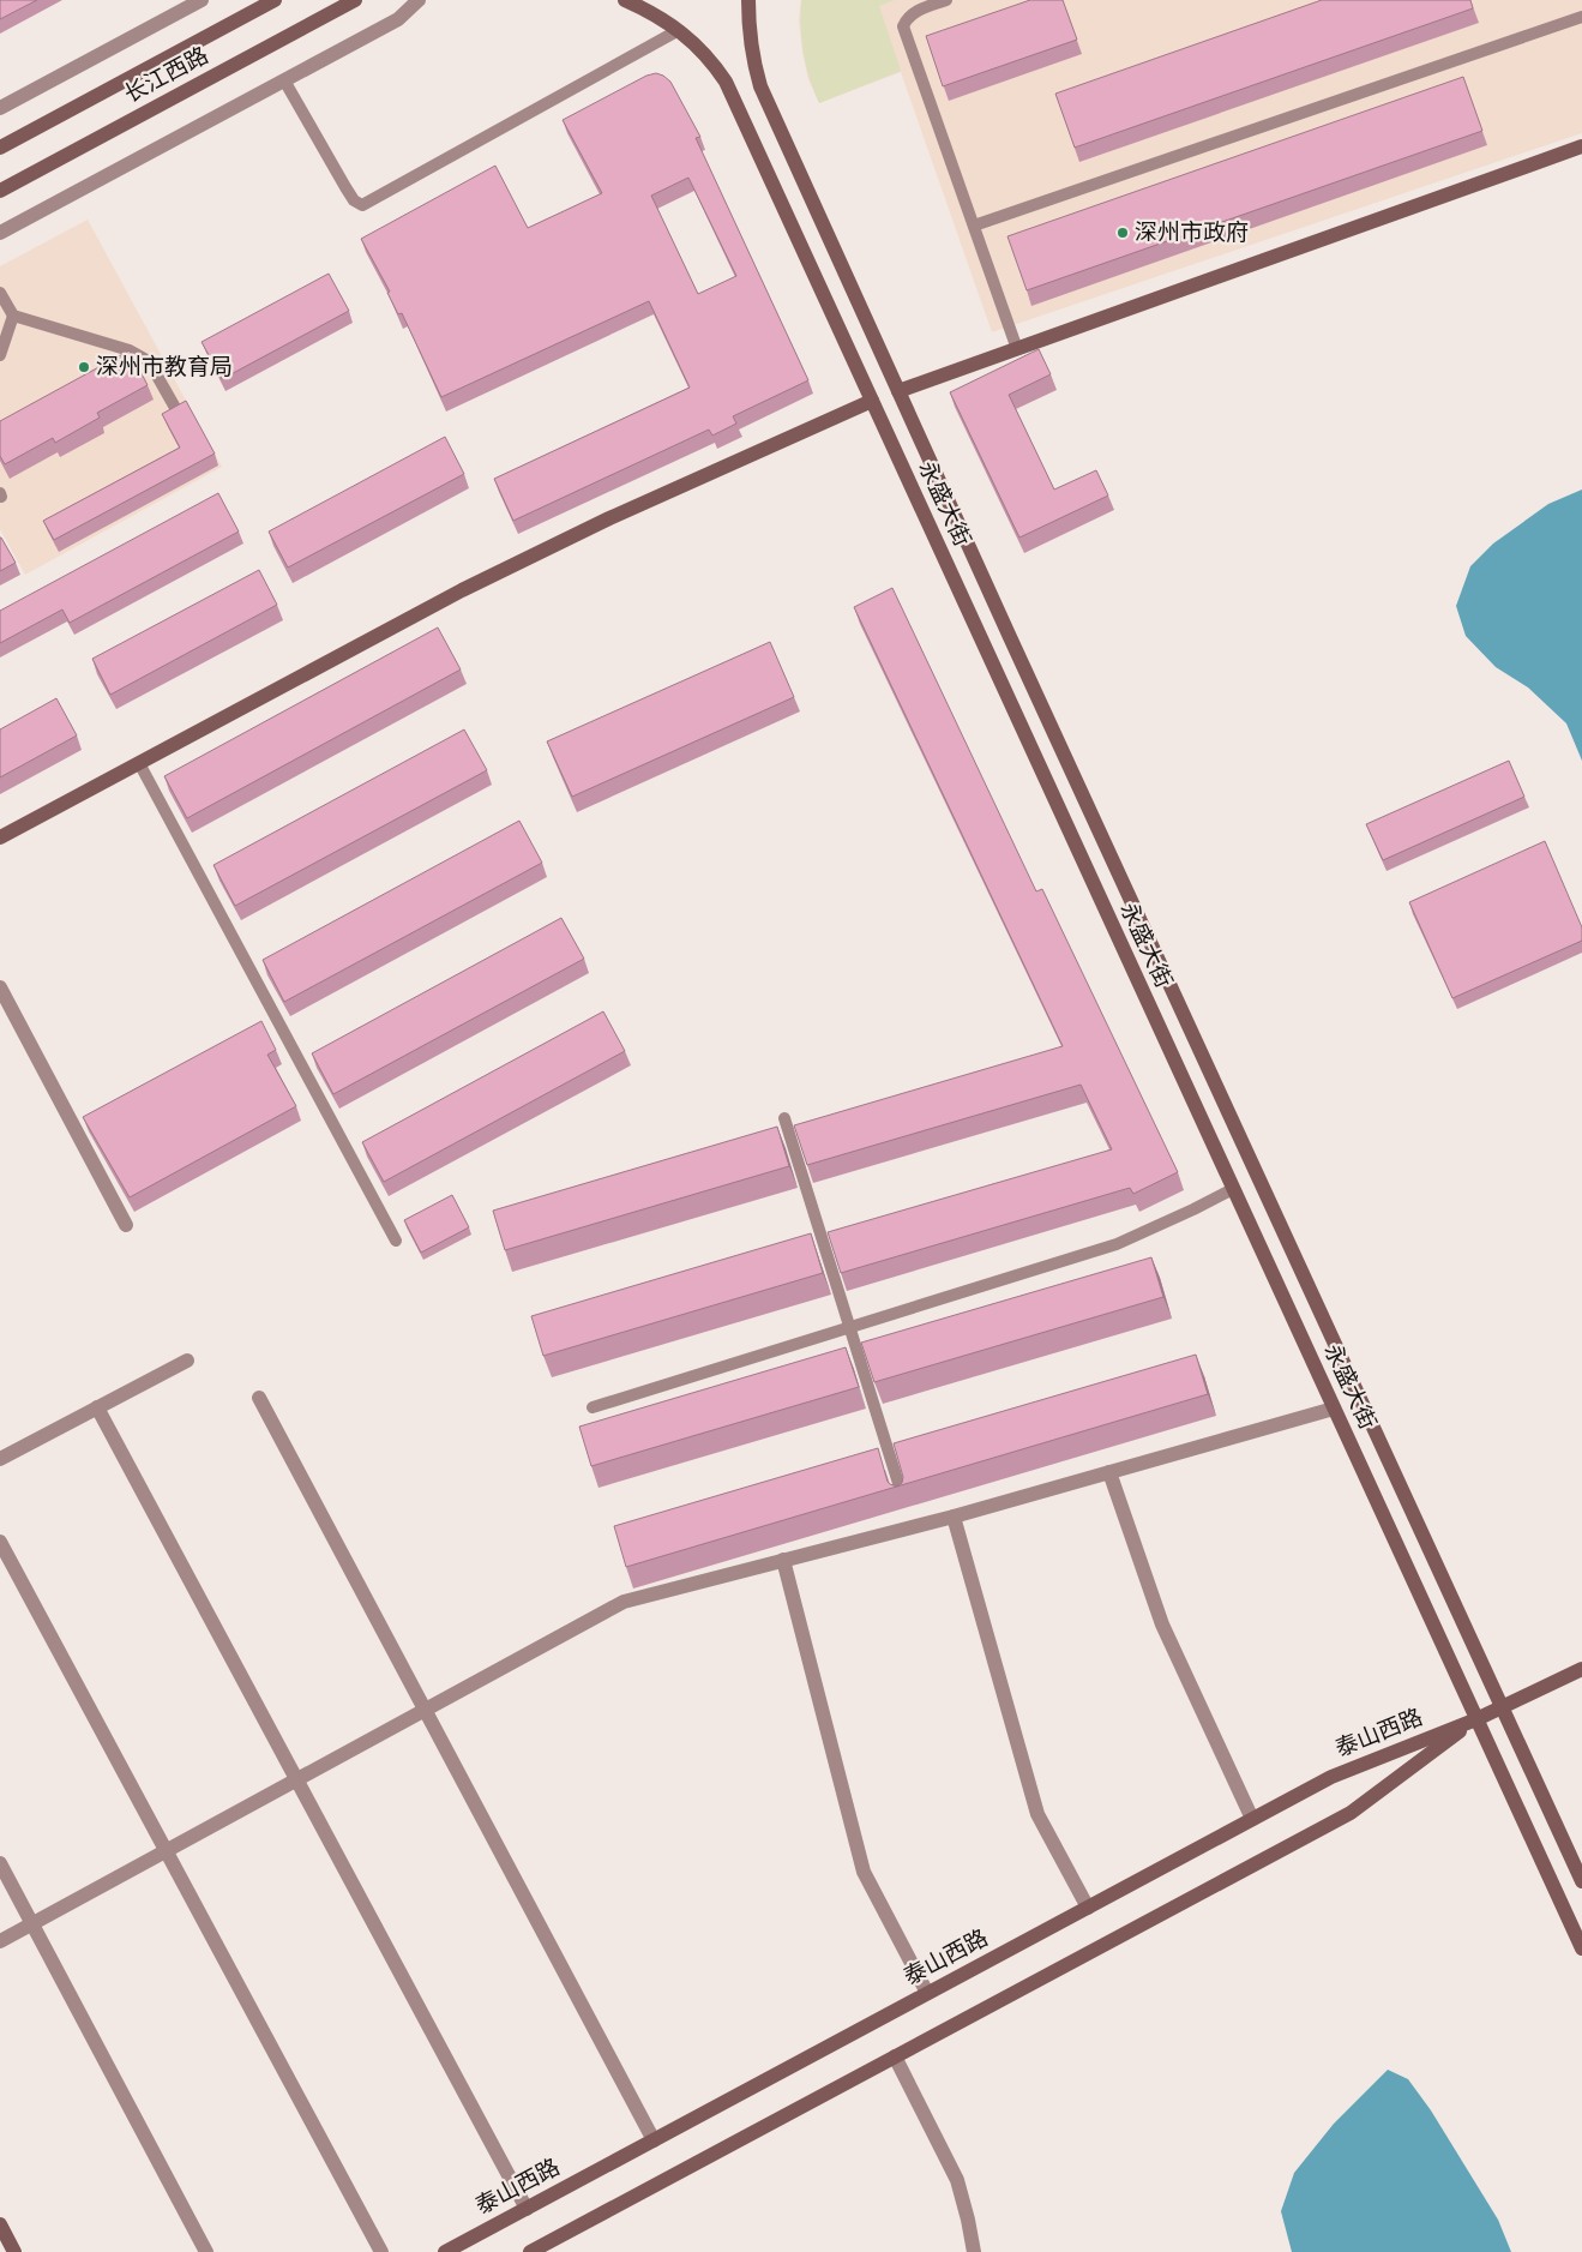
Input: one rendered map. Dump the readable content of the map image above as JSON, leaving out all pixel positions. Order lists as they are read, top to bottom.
{
  "streets": {
    "main road": ["长江西路", "永盛大街", "泰山西路"]
  },
  "crossings": [
    ["永盛大街", "泰山西路"]
  ],
  "places": ["深州市政府", "深州市教育局"]
}
